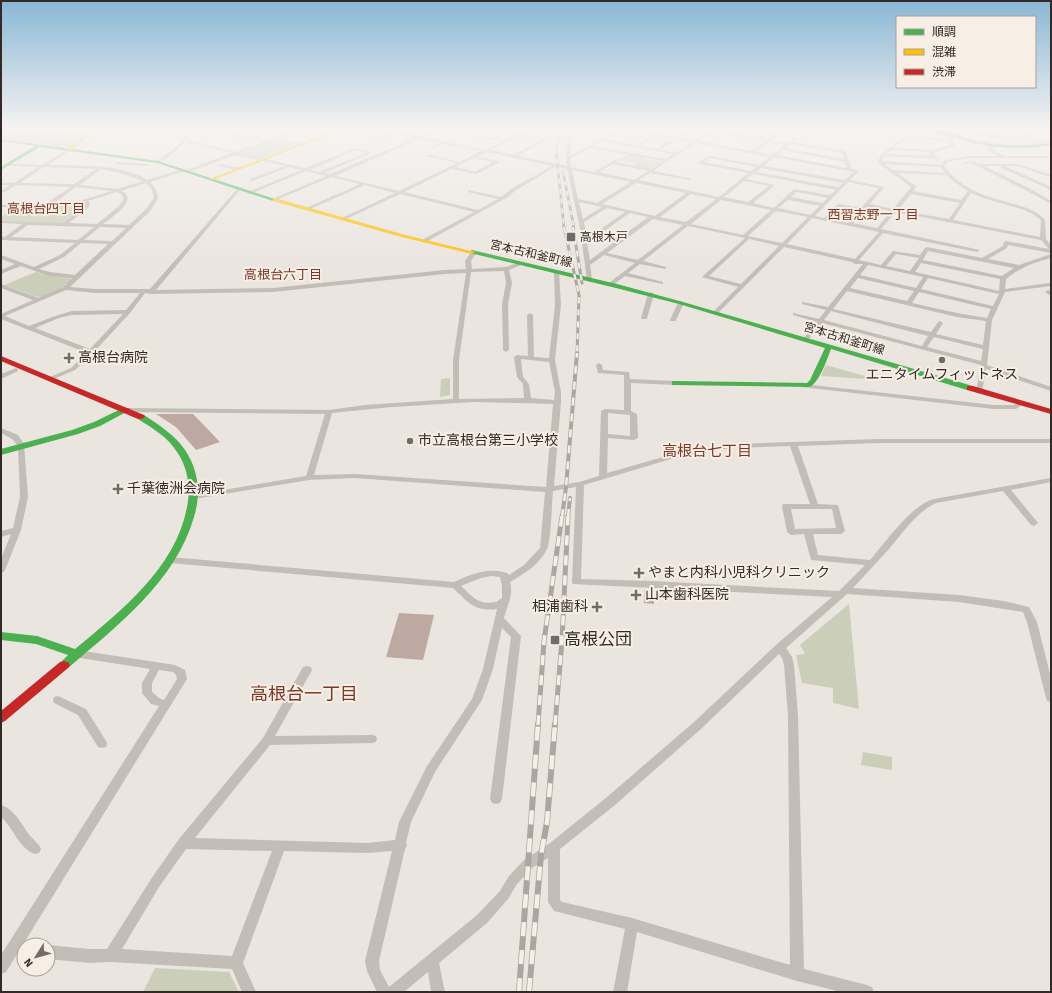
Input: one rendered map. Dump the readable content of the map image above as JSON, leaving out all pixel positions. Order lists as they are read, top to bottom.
{
  "streets": {
    "street": ["宮本古和釜町線"]
  },
  "districts": [
    "高根台四丁目",
    "西習志野一丁目",
    "高根台六丁目",
    "高根台七丁目",
    "高根台一丁目"
  ],
  "places": {
    "transit": ["高根木戸", "高根公団"],
    "health": [
      "高根台病院",
      "千葉徳洲会病院",
      "やまと内科小児科クリニック",
      "山本歯科医院",
      "相浦歯科"
    ],
    "other": ["エニタイムフィットネス", "市立高根台第三小学校"]
  },
  "legend": ["順調", "混雑", "渋滞"],
  "north": "bottom left"
}
